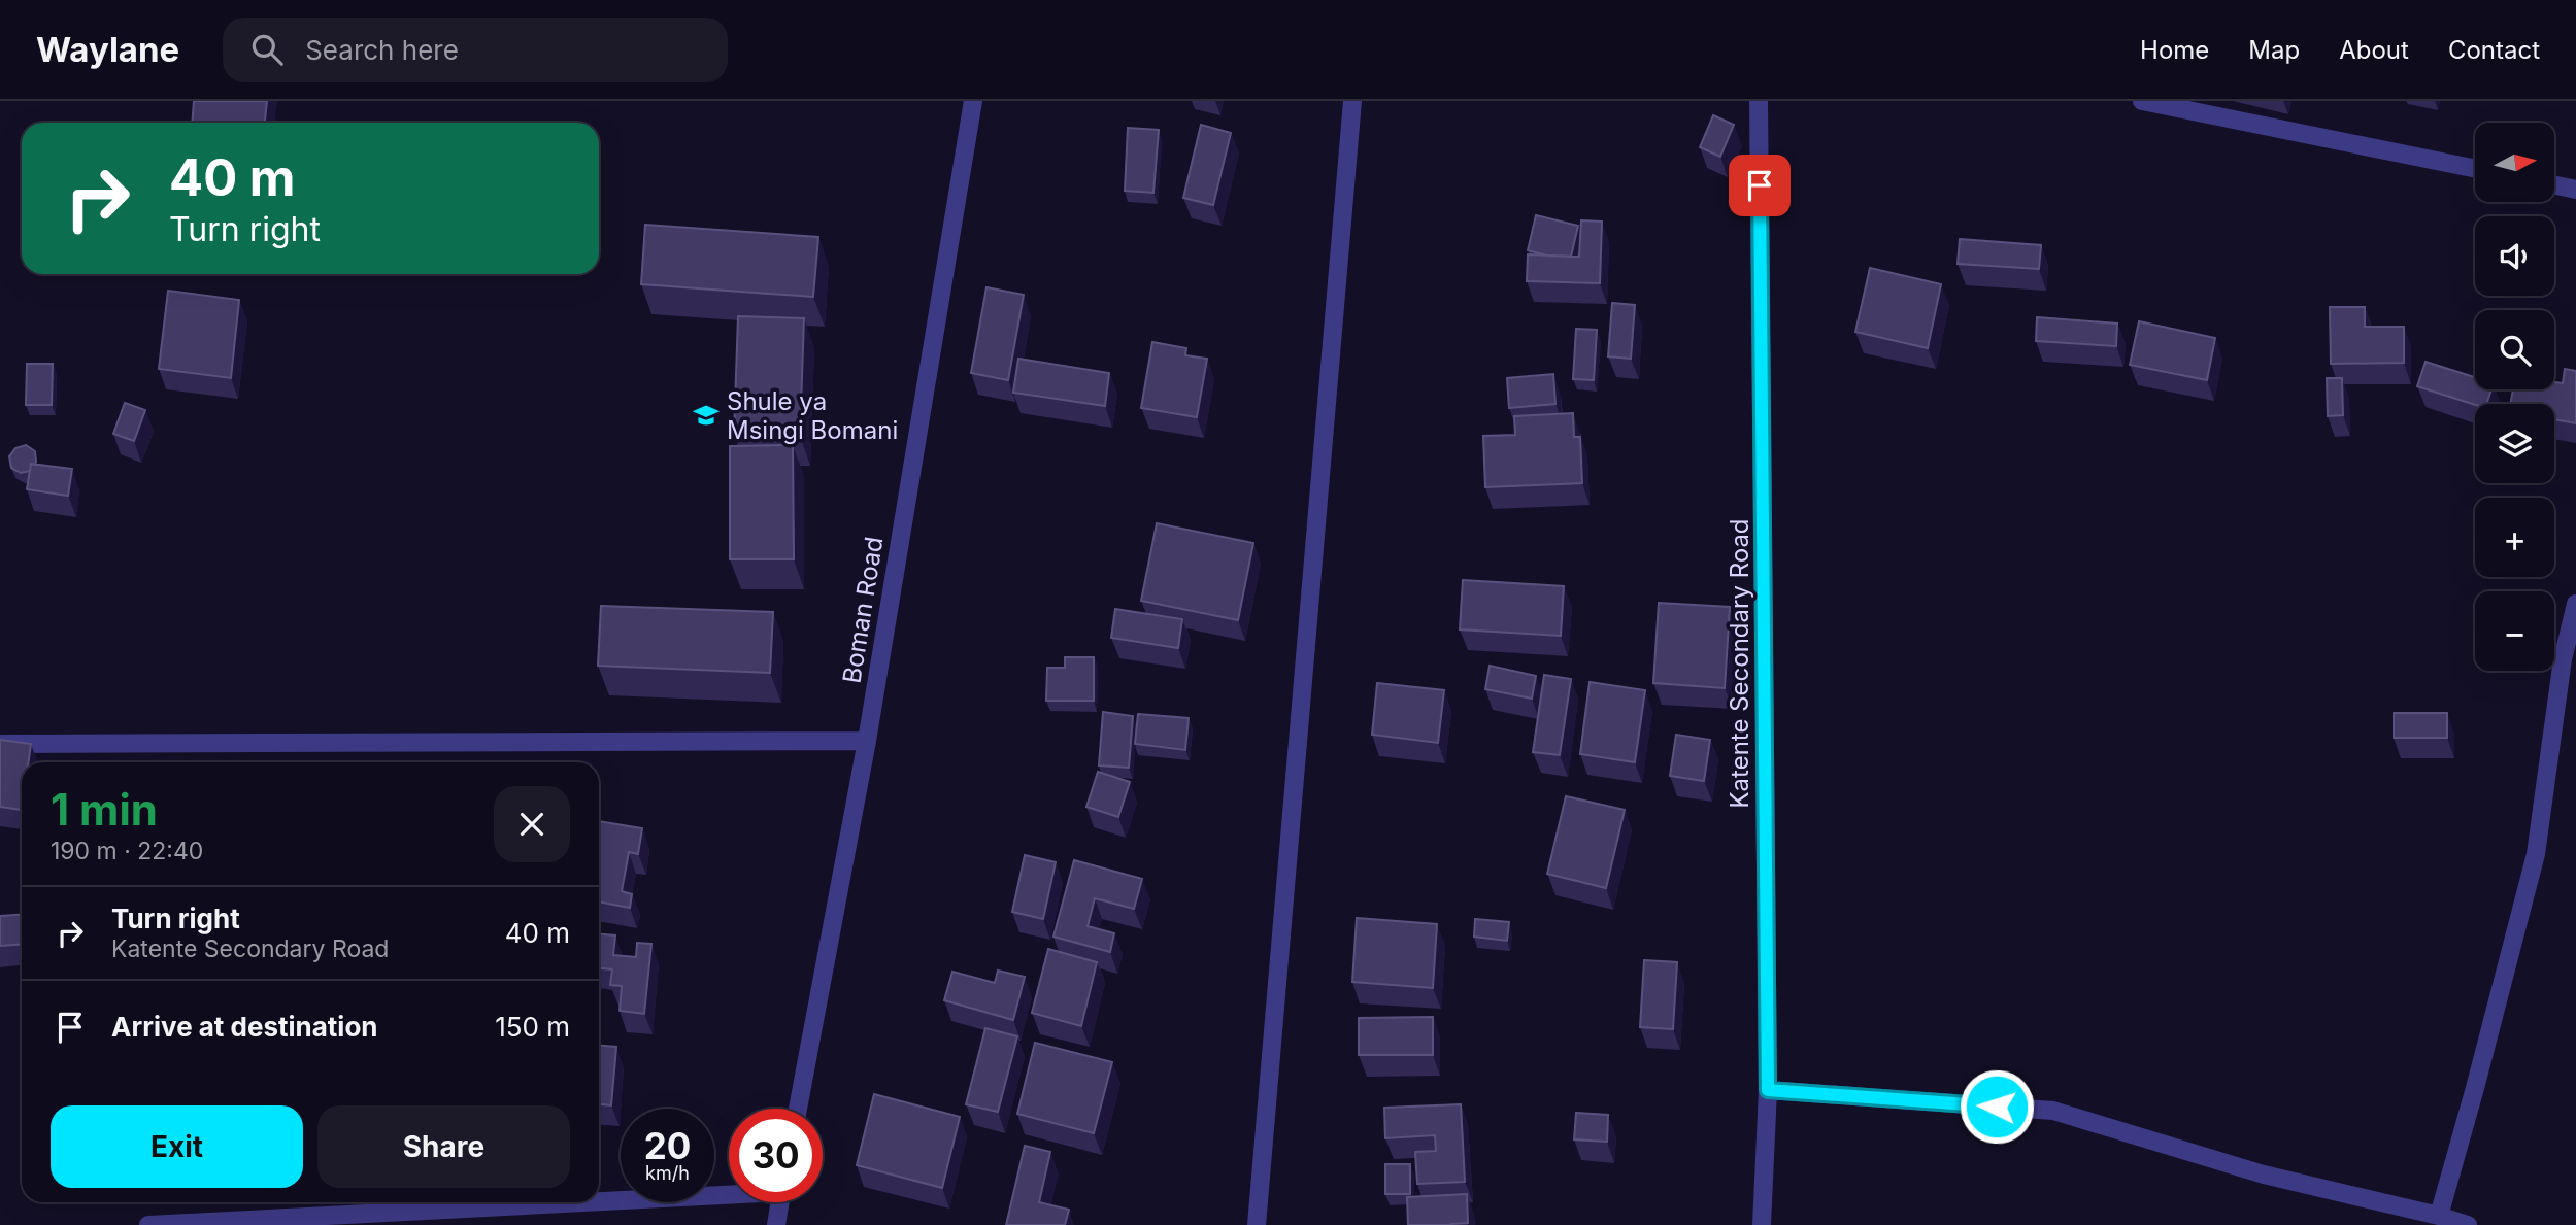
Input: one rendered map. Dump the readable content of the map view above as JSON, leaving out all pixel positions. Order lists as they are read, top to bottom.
{
  "streets": {
    "street": ["Boman Road", "Katente Secondary Road"]
  },
  "places": {
    "school or university": ["Shule ya Msingi Bomani"]
  },
  "north": "right",
  "page": {
    "header": "Waylane",
    "search": "Search here",
    "nav": [
      "Home",
      "Map",
      "About",
      "Contact"
    ],
    "map_buttons": ["+", "−"],
    "turn": ["40 m", "Turn right"],
    "heading": ["1 min", "190 m · 22:40"],
    "list": [
      {
        "name": "Turn right",
        "note": "Katente Secondary Road",
        "value": "40 m"
      },
      {
        "name": "Arrive at destination",
        "value": "150 m"
      }
    ],
    "buttons": ["Exit", "Share"],
    "speed": "20 km/h",
    "limit": "30"
  }
}
